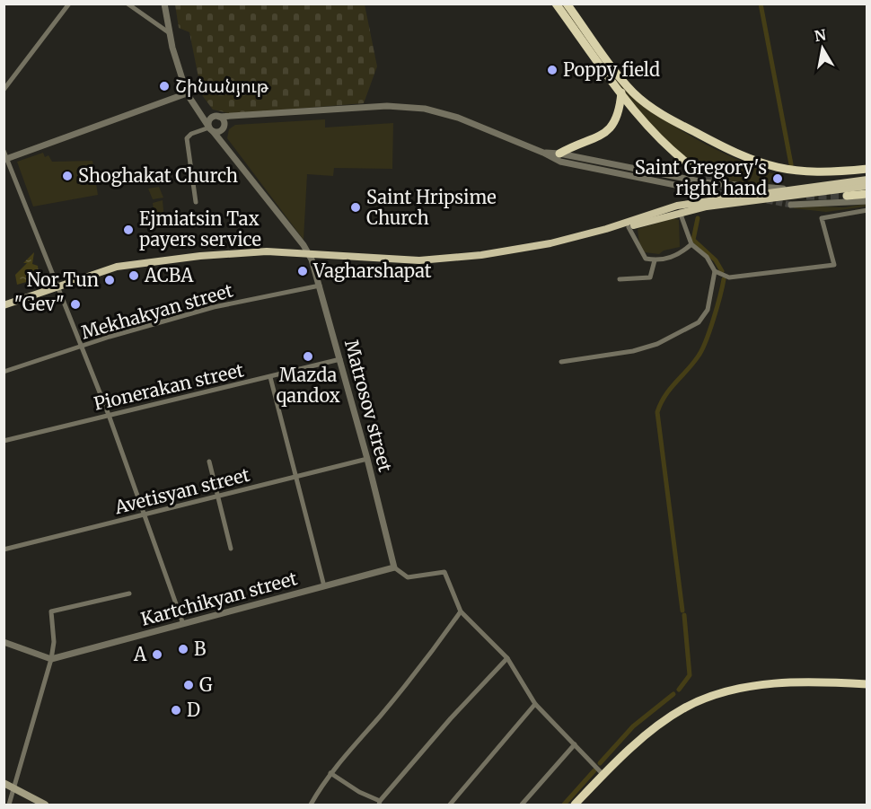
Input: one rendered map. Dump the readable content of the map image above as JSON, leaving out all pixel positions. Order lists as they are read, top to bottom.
{
  "streets": {
    "street": [
      "Mekhakyan street",
      "Pionerakan street",
      "Matrosov street",
      "Avetisyan street",
      "Kartchikyan street"
    ]
  },
  "crossings": [
    ["Mekhakyan street", "Matrosov street"],
    ["Pionerakan street", "Matrosov street"],
    ["Matrosov street", "Avetisyan street"],
    ["Matrosov street", "Kartchikyan street"]
  ],
  "places": [
    "Poppy field",
    "Շինանյութ",
    "Shoghakat Church",
    "Saint Gregory's right hand",
    "Saint Hripsime Church",
    "Ejmiatsin Tax payers service",
    "Vagharshapat",
    "ACBA",
    "Nor Tun",
    "\"Gev\"",
    "Mazda qandox",
    "B",
    "A",
    "G",
    "D"
  ],
  "north": "top"
}
